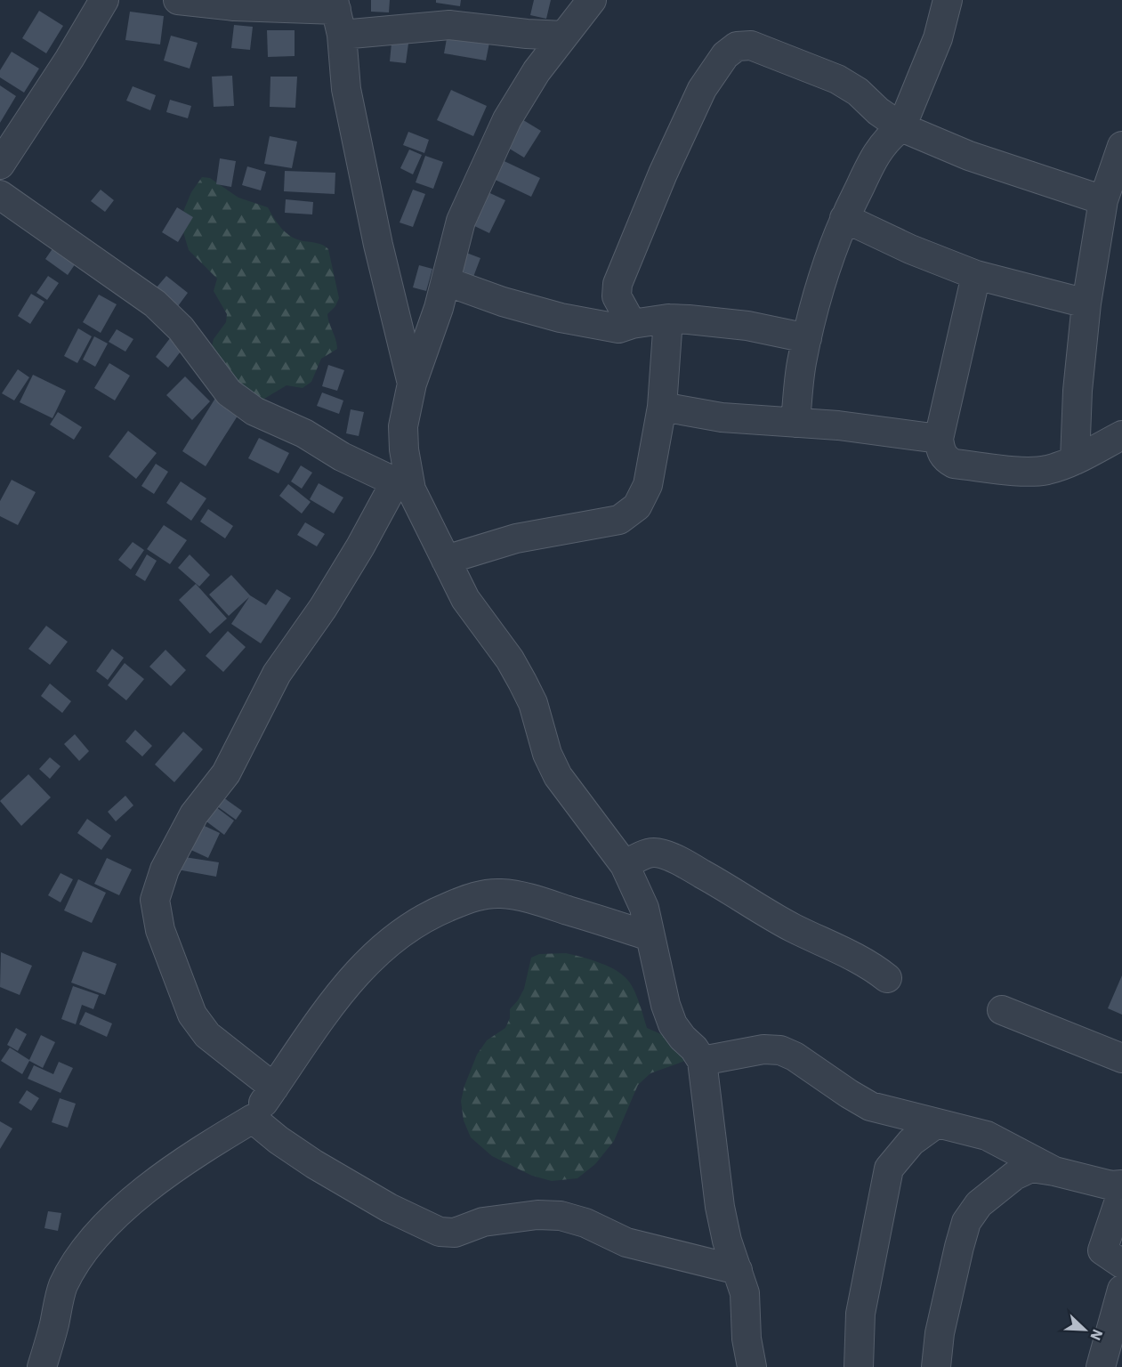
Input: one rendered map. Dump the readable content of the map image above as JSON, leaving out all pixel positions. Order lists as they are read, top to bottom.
{
  "north": "bottom right"
}
